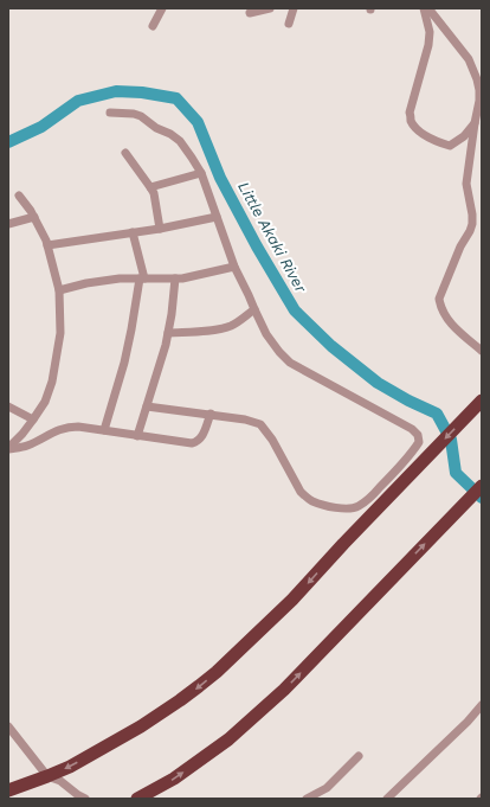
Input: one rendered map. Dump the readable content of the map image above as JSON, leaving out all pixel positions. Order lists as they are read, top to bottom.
{
  "water": ["Little Akaki River"]
}
